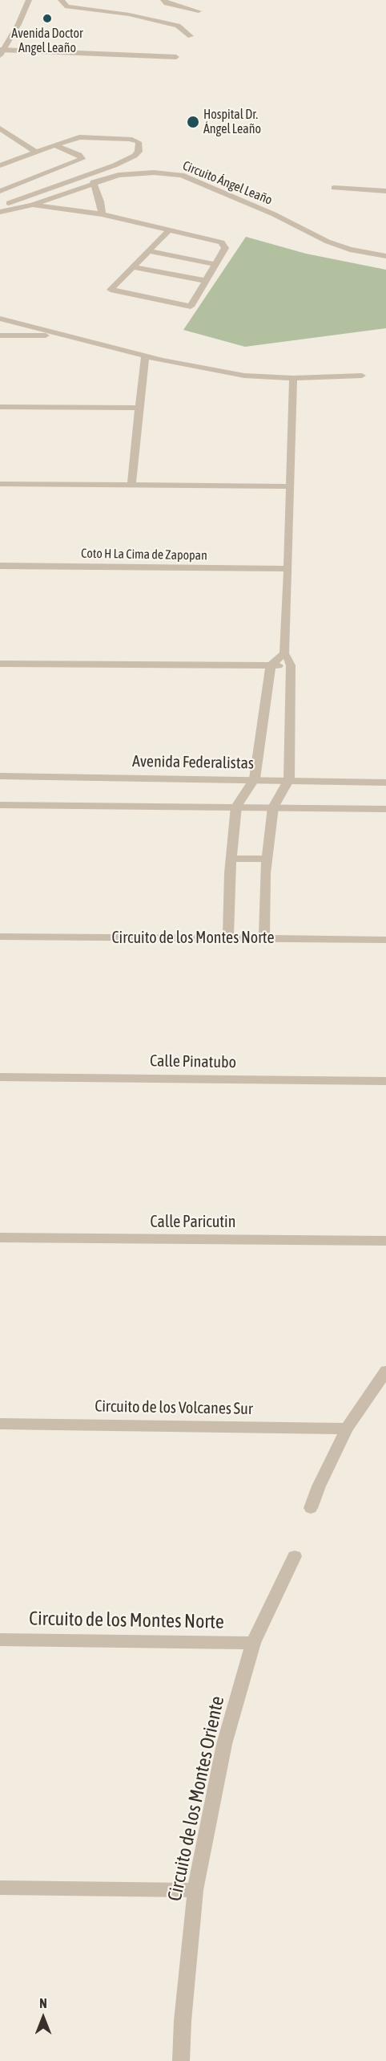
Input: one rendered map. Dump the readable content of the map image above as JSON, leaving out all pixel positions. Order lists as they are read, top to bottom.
{
  "streets": {
    "street": [
      "Circuito Ángel Leaño",
      "Coto H La Cima de Zapopan",
      "Avenida Federalistas",
      "Circuito de los Montes Norte",
      "Calle Pinatubo",
      "Calle Paricutin",
      "Circuito de los Volcanes Sur",
      "Circuito de los Montes Oriente"
    ]
  },
  "crossings": [
    ["Circuito de los Montes Norte", "Circuito de los Montes Oriente"]
  ],
  "places": ["Avenida Doctor Angel Leaño", "Hospital Dr. Ángel Leaño"],
  "north": "top"
}
